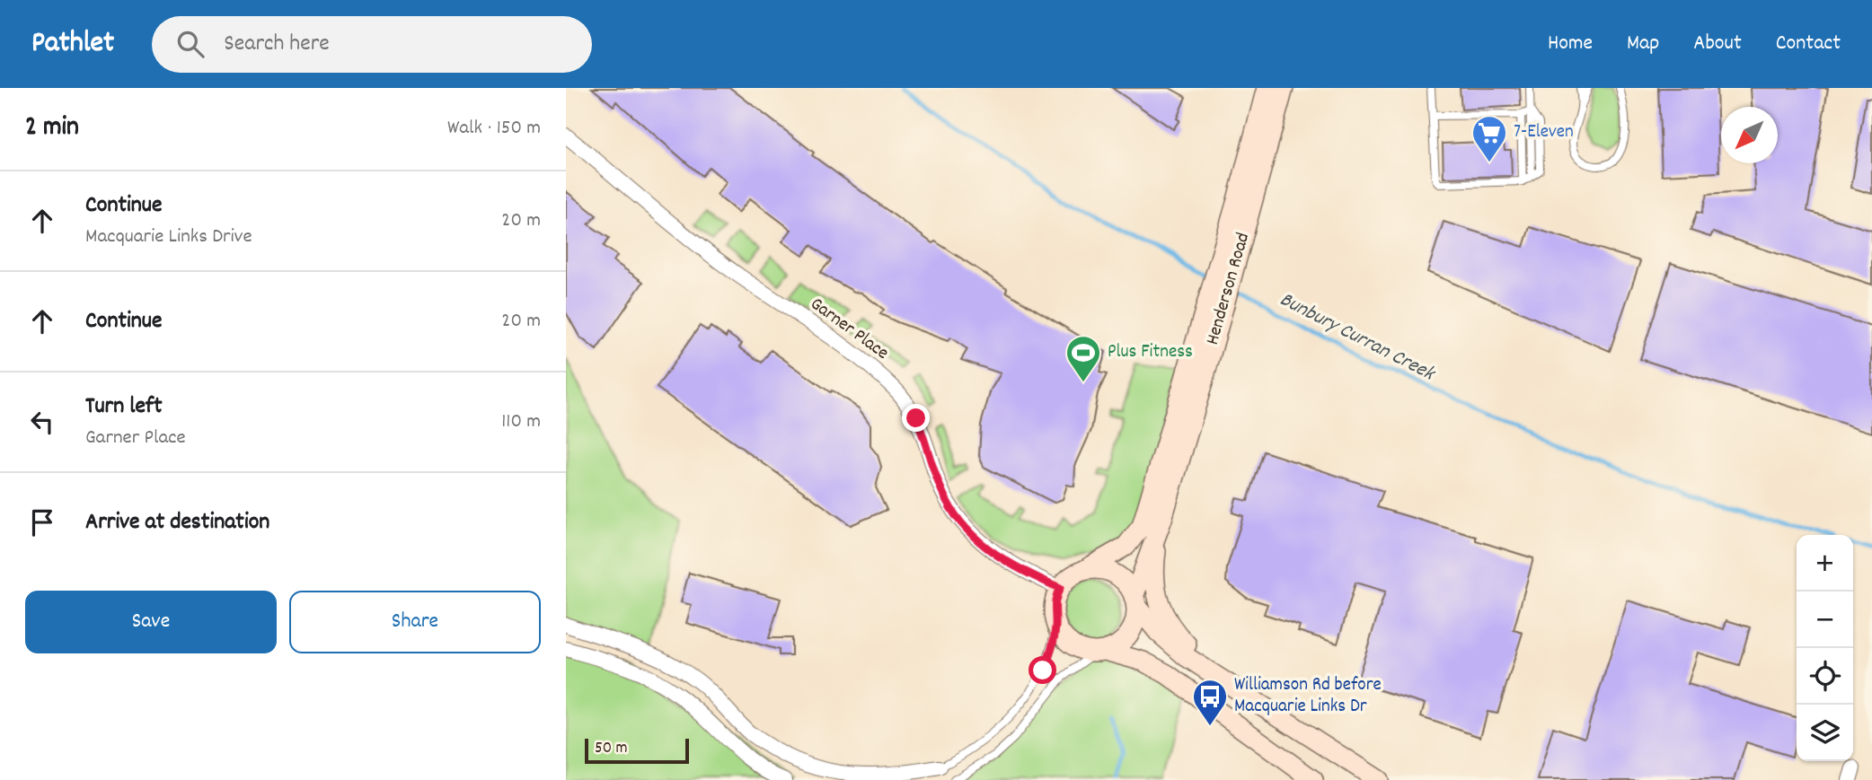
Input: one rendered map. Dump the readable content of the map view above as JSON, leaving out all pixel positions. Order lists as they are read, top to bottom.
{
  "streets": {
    "main road": ["Henderson Road"],
    "street": ["Garner Place"]
  },
  "crossings": [
    ["Henderson Road", "Garner Place"]
  ],
  "water": ["Bunbury Curran Creek"],
  "places": {
    "supermarket": ["7-Eleven"],
    "sports": ["Plus Fitness"],
    "bus stop": ["Williamson Rd before Macquarie Links Dr"]
  },
  "scale_bar": "50 m",
  "north": "bottom left",
  "page": {
    "header": "Pathlet",
    "search": "Search here",
    "nav": [
      "Home",
      "Map",
      "About",
      "Contact"
    ],
    "heading": ["2 min", "Walk · 150 m"],
    "list": [
      ["Continue", "Macquarie Links Drive", "20 m"],
      ["Continue", "20 m"],
      ["Turn left", "Garner Place", "110 m"],
      "Arrive at destination"
    ],
    "map_buttons": ["+", "−"],
    "buttons": ["Save", "Share"],
    "scale": "50 m"
  }
}
